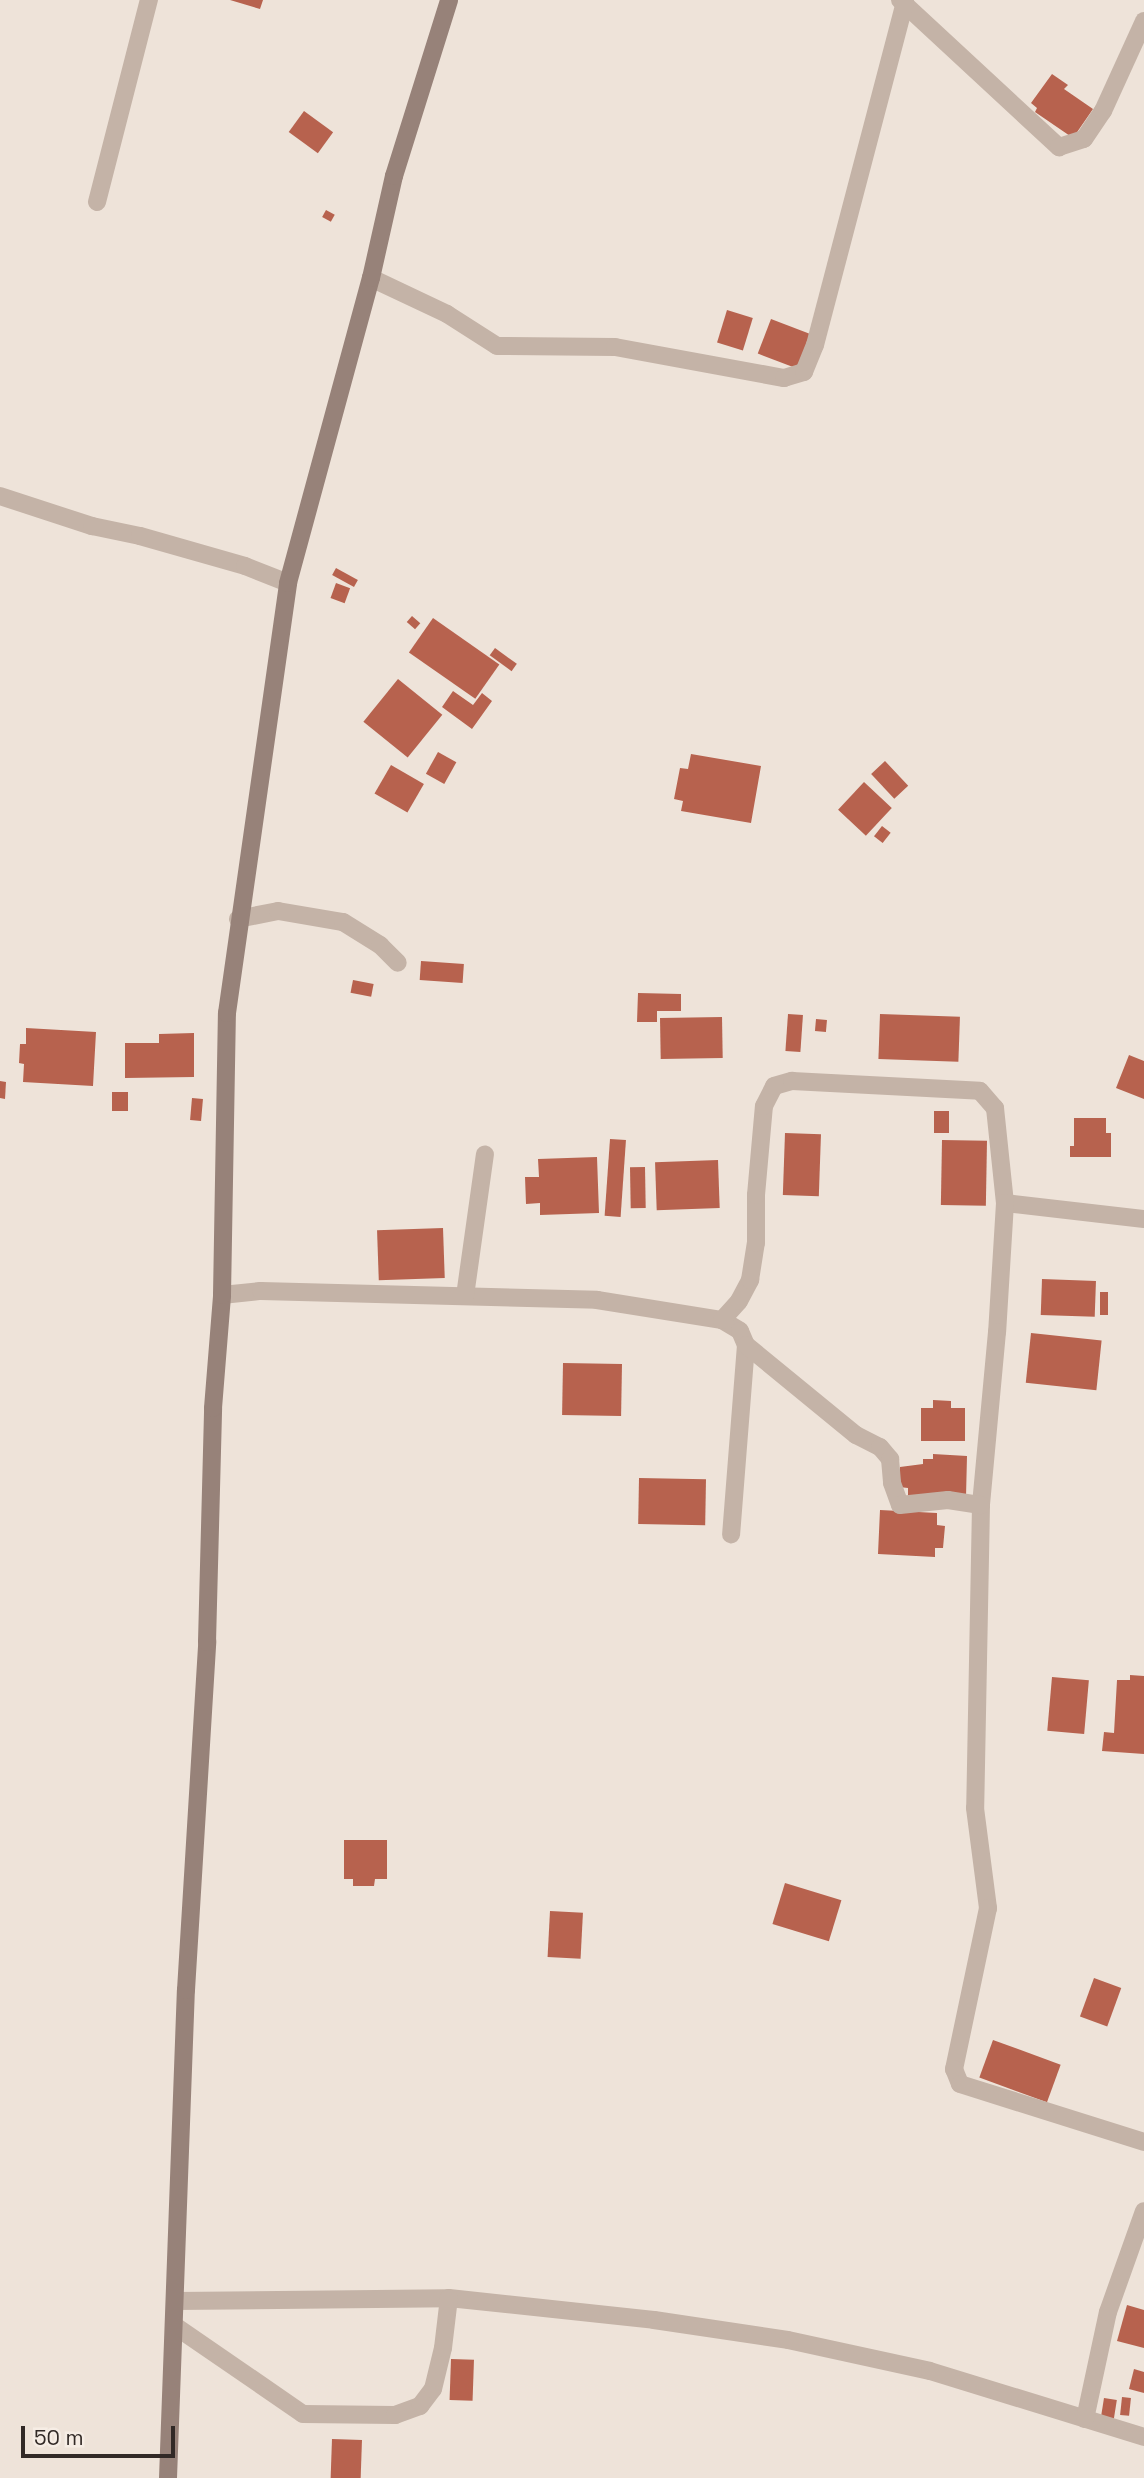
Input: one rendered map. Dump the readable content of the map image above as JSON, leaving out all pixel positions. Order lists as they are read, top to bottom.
{
  "scale_bar": "50 m"
}
